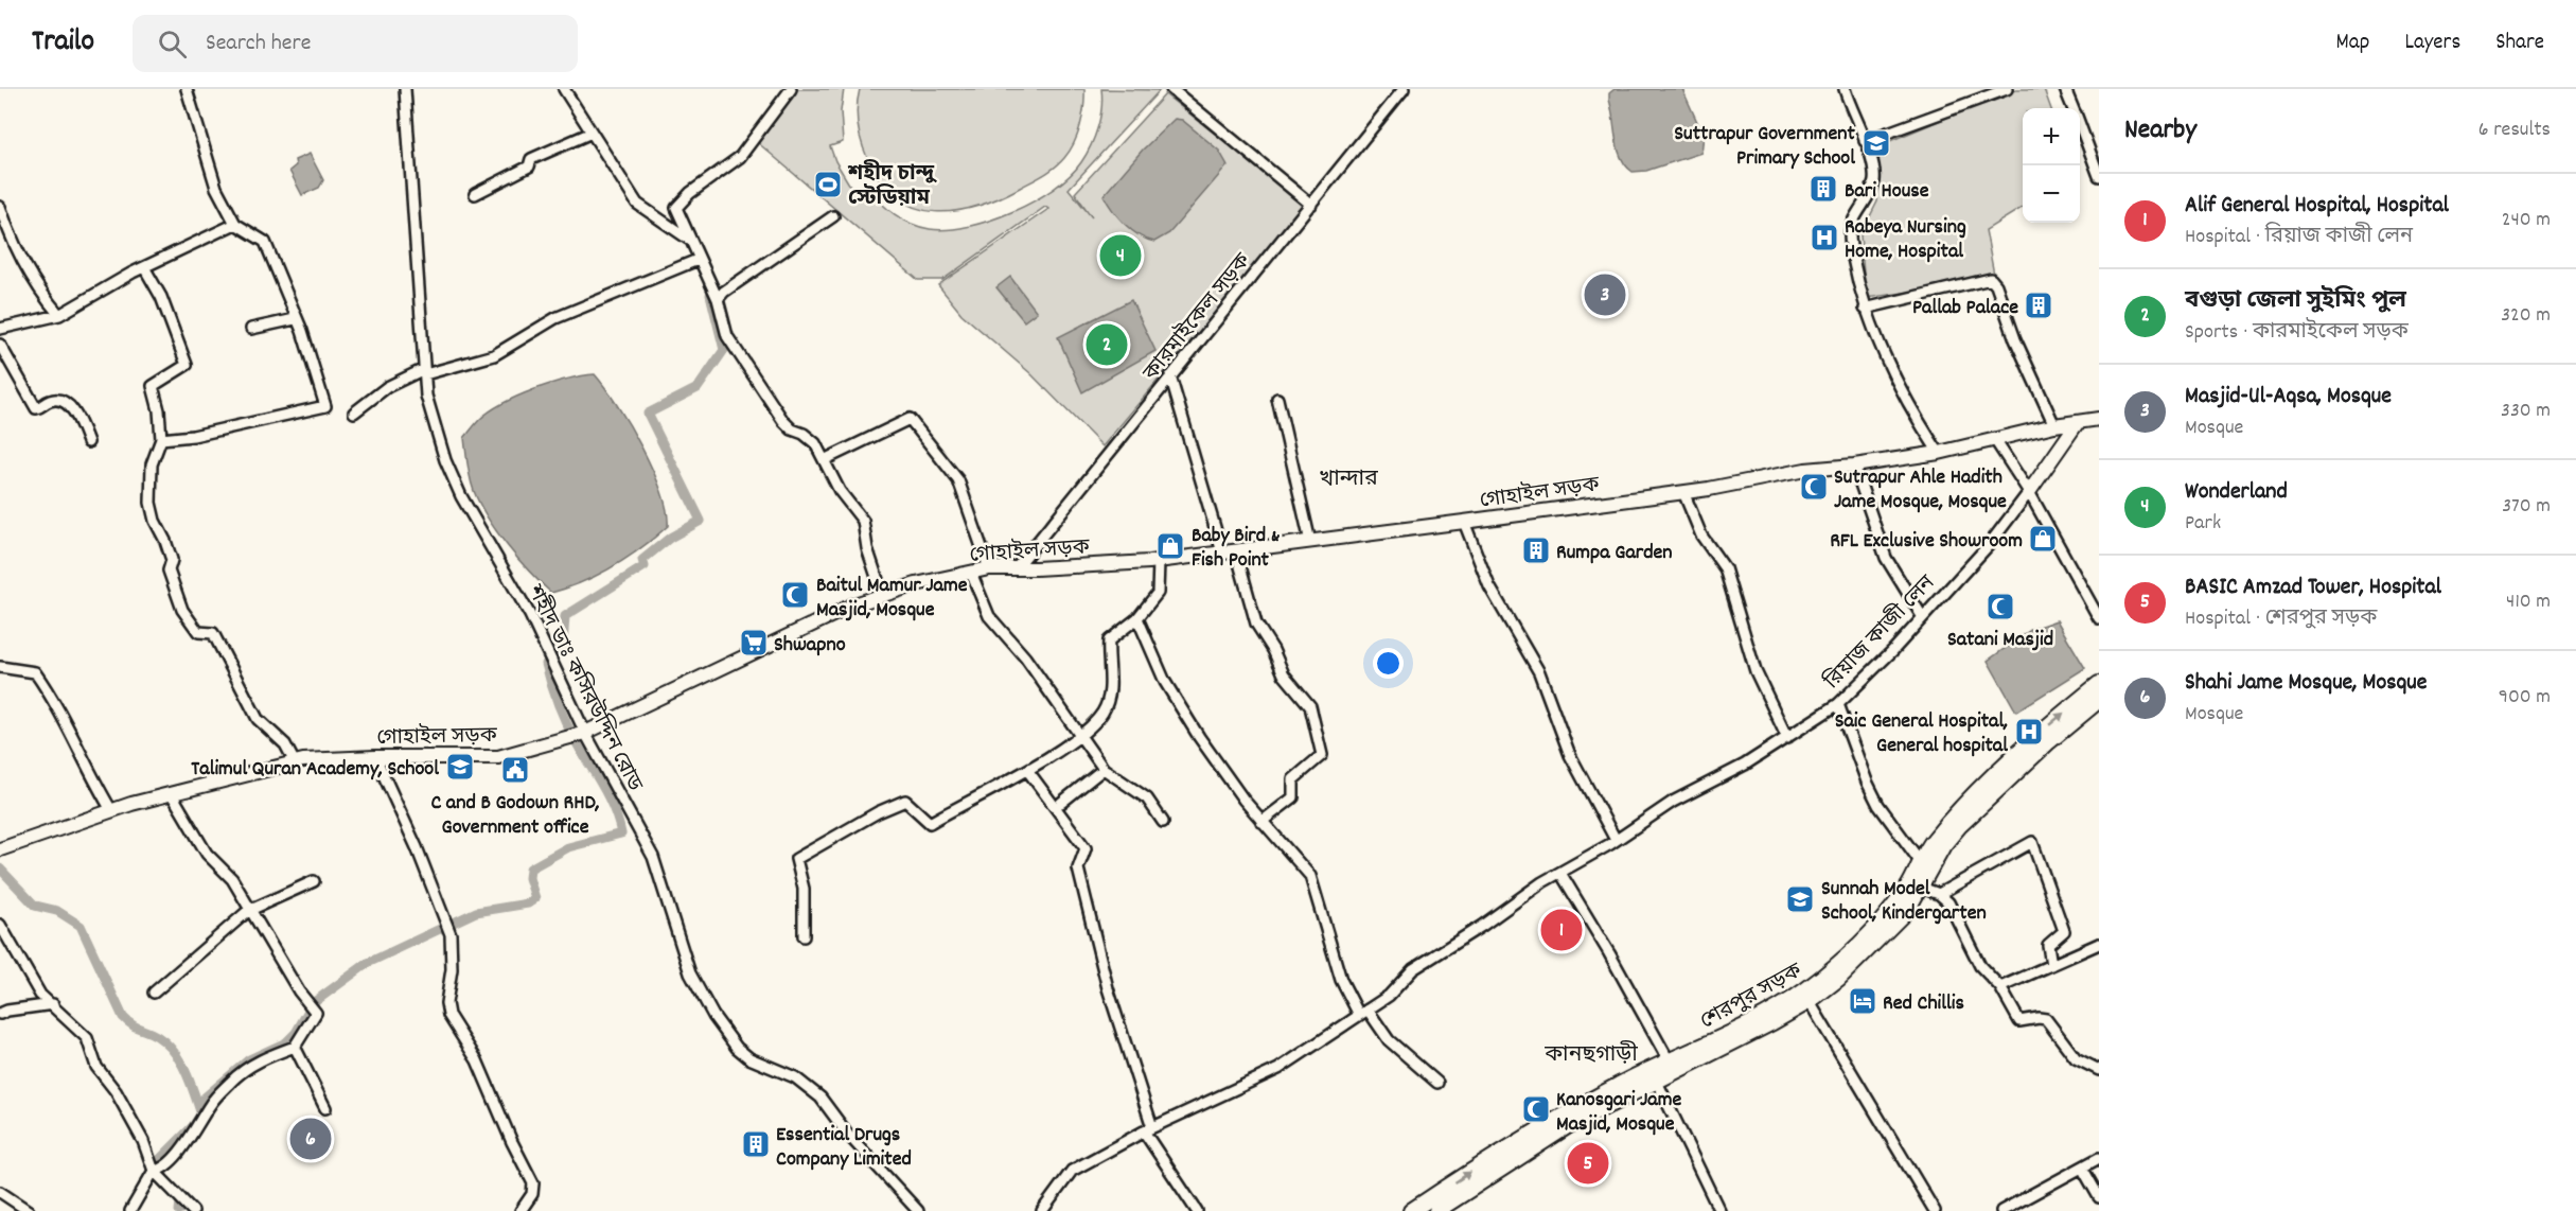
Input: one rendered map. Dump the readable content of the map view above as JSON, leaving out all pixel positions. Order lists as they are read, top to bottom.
{
  "streets": {
    "highway": ["শেরপুর সড়ক"],
    "main road": ["গোহাইল সড়ক", "রিয়াজ কাজী লেন"],
    "street": ["কারমাইকেল সড়ক", "শহীদ ডাঃ কসিরউদ্দিন রোড"]
  },
  "crossings": [
    ["কারমাইকেল সড়ক", "গোহাইল সড়ক"],
    ["গোহাইল সড়ক", "রিয়াজ কাজী লেন"],
    ["গোহাইল সড়ক", "শহীদ ডাঃ কসিরউদ্দিন রোড"]
  ],
  "districts": ["খান্দার", "কানছগাড়ী"],
  "places": {
    "school or university": ["Suttrapur Government Primary School", "Talimul Quran Academy, School", "Sunnah Model School, Kindergarten"],
    "sports": ["শহীদ চান্দু স্টেডিয়াম"],
    "building": [
      "Bari House",
      "Pallab Palace",
      "Rumpa Garden",
      "Essential Drugs Company Limited"
    ],
    "hospital": ["Rabeya Nursing Home, Hospital", "Saic General Hospital, General hospital"],
    "mosque": [
      "Sutrapur Ahle Hadith Jame Mosque, Mosque",
      "Baitul Mamur Jame Masjid, Mosque",
      "Satani Masjid",
      "Kanosgari Jame Masjid, Mosque"
    ],
    "shop": ["RFL Exclusive Showroom", "Baby Bird & Fish Point"],
    "supermarket": ["Shwapno"],
    "public building": ["C and B Godown RHD, Government office"],
    "hotel": ["Red Chillis"]
  },
  "page": {
    "header": "Trailo",
    "search": "Search here",
    "nav": ["Map", "Layers", "Share"],
    "heading": ["Nearby", "6 results"],
    "map_buttons": ["+", "−"],
    "list": [
      {
        "mark": "1",
        "name": "Alif General Hospital, Hospital",
        "note": "Hospital · রিয়াজ কাজী লেন",
        "value": "240 m"
      },
      {
        "mark": "2",
        "name": "বগুড়া জেলা সুইমিং পুল",
        "note": "Sports · কারমাইকেল সড়ক",
        "value": "320 m"
      },
      {
        "mark": "3",
        "name": "Masjid-Ul-Aqsa, Mosque",
        "note": "Mosque",
        "value": "330 m"
      },
      {
        "mark": "4",
        "name": "Wonderland",
        "note": "Park",
        "value": "370 m"
      },
      {
        "mark": "5",
        "name": "BASIC Amzad Tower, Hospital",
        "note": "Hospital · শেরপুর সড়ক",
        "value": "410 m"
      },
      {
        "mark": "6",
        "name": "Shahi Jame Mosque, Mosque",
        "note": "Mosque",
        "value": "900 m"
      }
    ],
    "pins": [
      "4",
      "3",
      "2",
      "1",
      "6",
      "5"
    ]
  }
}
